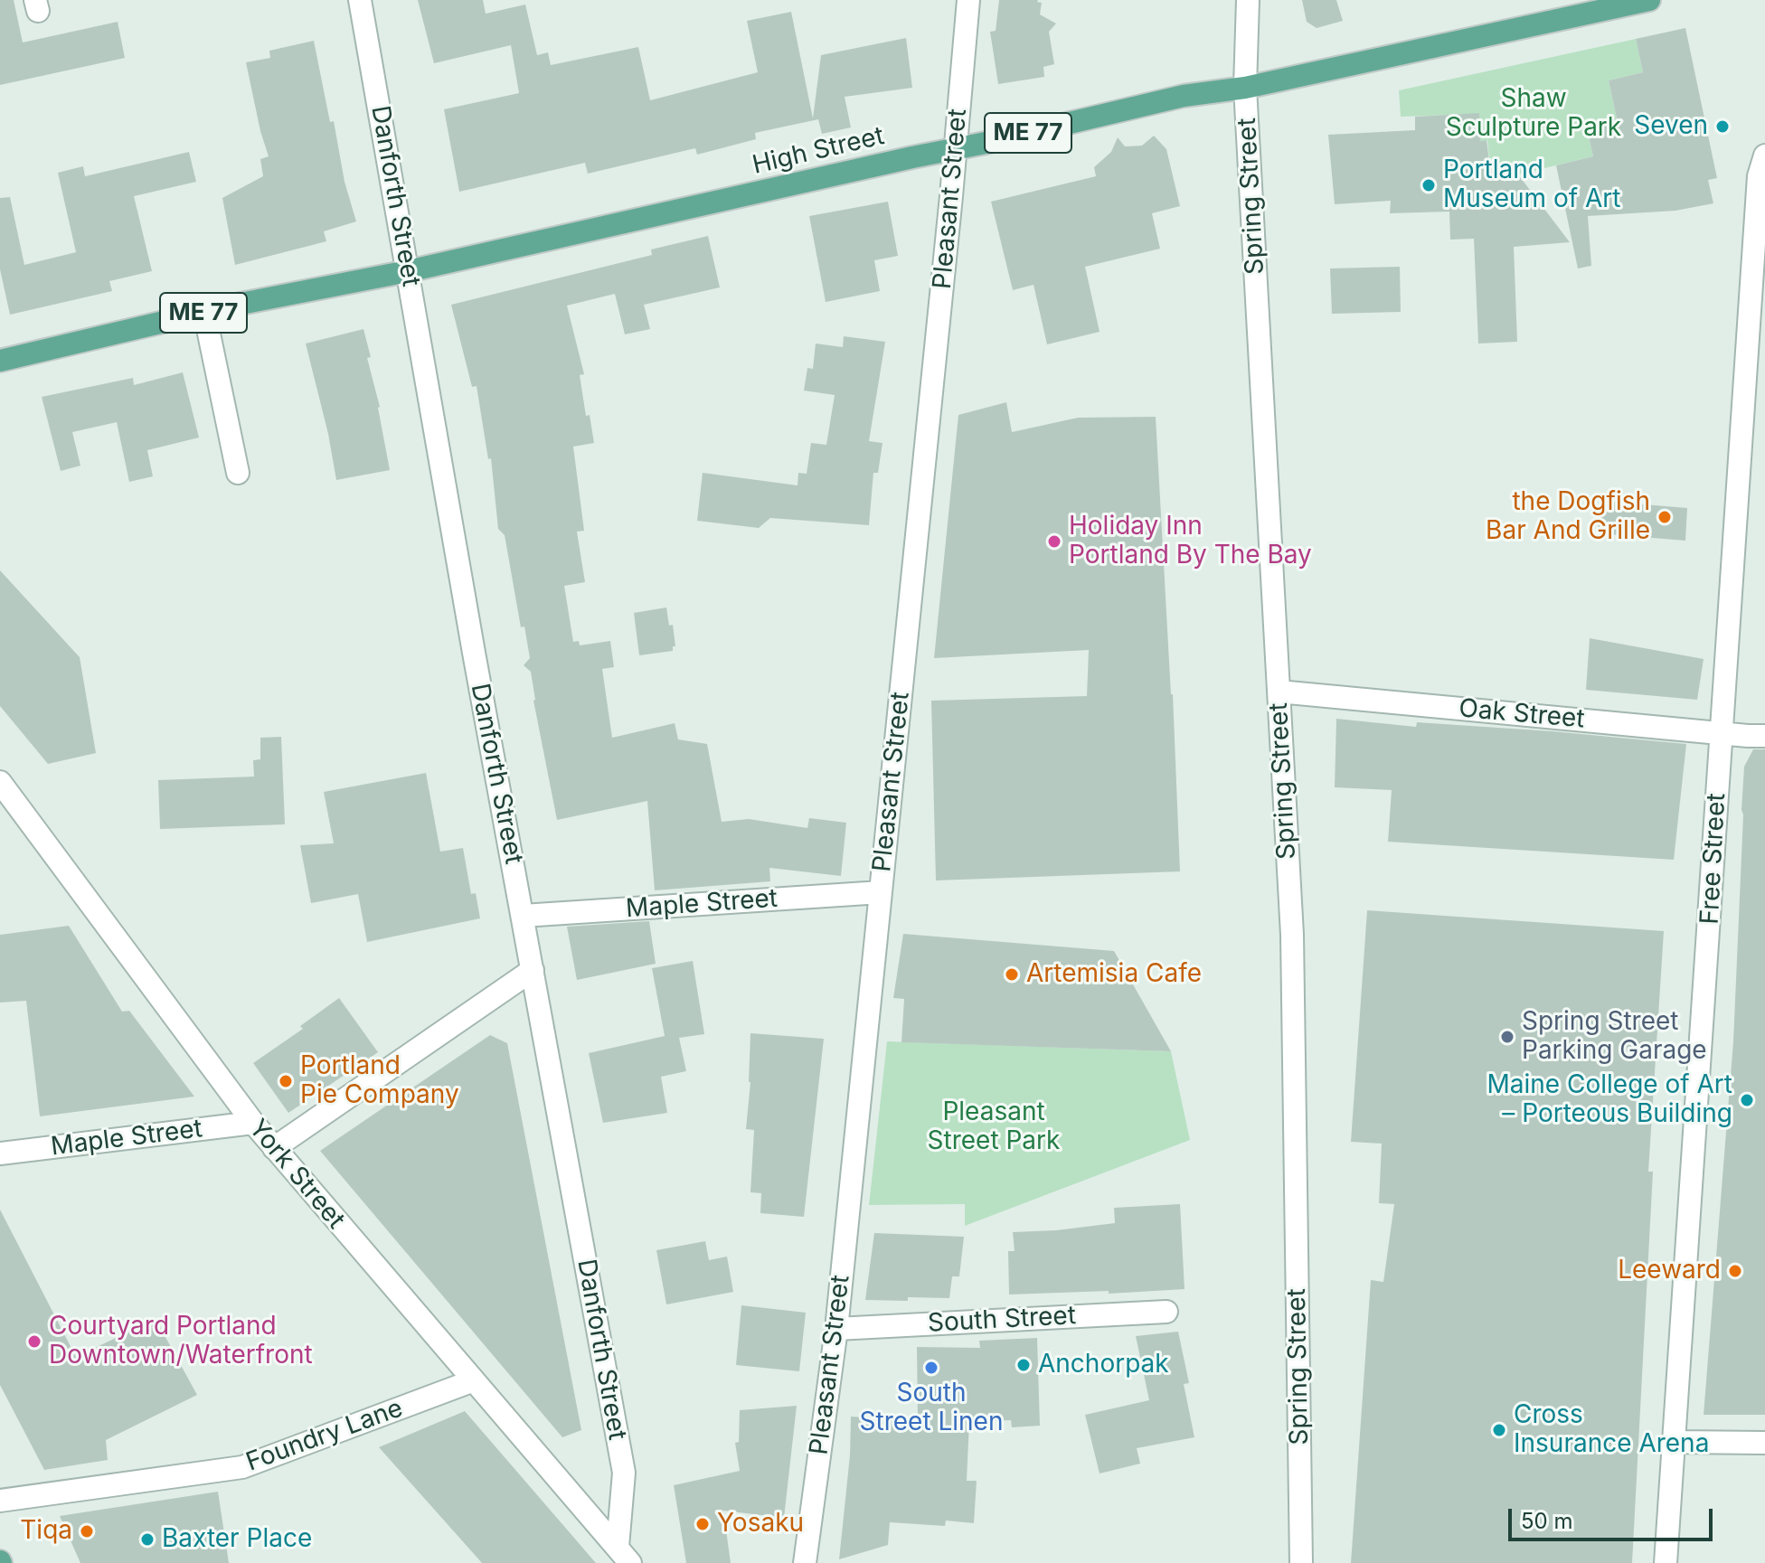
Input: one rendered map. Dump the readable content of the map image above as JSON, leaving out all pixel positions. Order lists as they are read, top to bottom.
{
  "streets": {
    "main road": ["ME 77", "High Street"],
    "street": [
      "Danforth Street",
      "Spring Street",
      "Pleasant Street",
      "Oak Street",
      "Free Street",
      "Maple Street",
      "York Street",
      "South Street",
      "Foundry Lane"
    ]
  },
  "crossings": [
    ["High Street", "Danforth Street"],
    ["High Street", "Spring Street"],
    ["High Street", "Pleasant Street"],
    ["Danforth Street", "Maple Street"],
    ["Danforth Street", "York Street"],
    ["Spring Street", "Oak Street"],
    ["Pleasant Street", "Maple Street"],
    ["Pleasant Street", "South Street"],
    ["Oak Street", "Free Street"],
    ["Maple Street", "York Street"],
    ["York Street", "Foundry Lane"]
  ],
  "parks": ["Shaw Sculpture Park", "Pleasant Street Park"],
  "places": [
    "Seven",
    "Portland Museum of Art",
    "the Dogfish Bar And Grille",
    "Holiday Inn Portland By The Bay",
    "Artemisia Cafe",
    "Spring Street Parking Garage",
    "Portland Pie Company",
    "Maine College of Art – Porteous Building",
    "Leeward",
    "Courtyard Portland Downtown/Waterfront",
    "Anchorpak",
    "South Street Linen",
    "Cross Insurance Arena",
    "Yosaku",
    "Tiqa",
    "Baxter Place"
  ],
  "scale_bar": "50 m"
}
